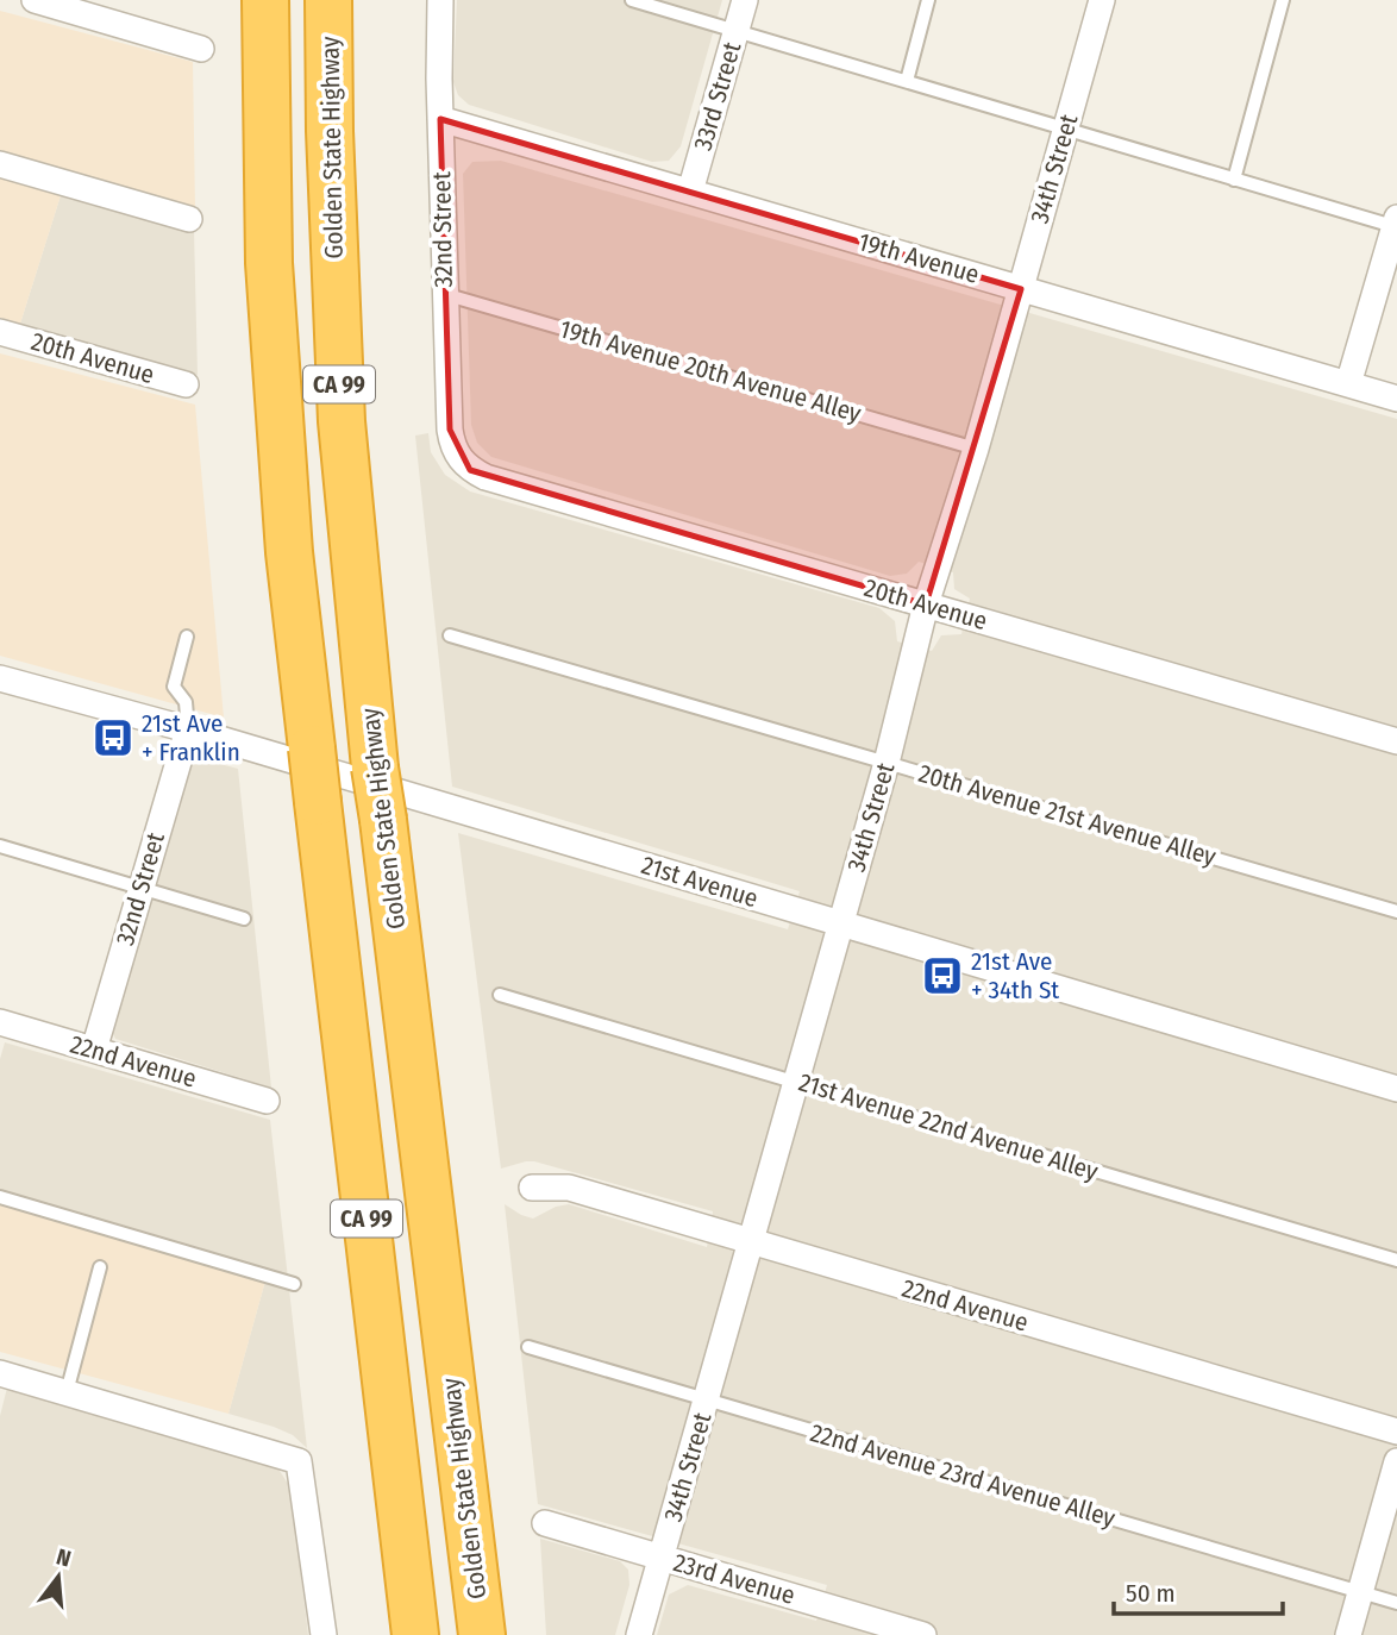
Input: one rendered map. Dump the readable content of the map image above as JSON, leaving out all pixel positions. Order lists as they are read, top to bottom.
{
  "streets": {
    "highway": ["Golden State Highway", "CA 99"],
    "street": [
      "33rd Street",
      "34th Street",
      "32nd Street",
      "19th Avenue",
      "20th Avenue",
      "21st Avenue",
      "22nd Avenue",
      "23rd Avenue"
    ],
    "lane": [
      "19th Avenue 20th Avenue Alley",
      "20th Avenue 21st Avenue Alley",
      "21st Avenue 22nd Avenue Alley",
      "22nd Avenue 23rd Avenue Alley"
    ]
  },
  "crossings": [
    ["33rd Street", "19th Avenue"],
    ["34th Street", "19th Avenue"],
    ["34th Street", "20th Avenue"],
    ["34th Street", "19th Avenue 20th Avenue Alley"],
    ["34th Street", "20th Avenue 21st Avenue Alley"],
    ["34th Street", "21st Avenue"],
    ["34th Street", "22nd Avenue"],
    ["34th Street", "21st Avenue 22nd Avenue Alley"],
    ["34th Street", "22nd Avenue 23rd Avenue Alley"],
    ["34th Street", "23rd Avenue"],
    ["32nd Street", "19th Avenue"],
    ["32nd Street", "20th Avenue"],
    ["32nd Street", "19th Avenue 20th Avenue Alley"],
    ["32nd Street", "21st Avenue"],
    ["32nd Street", "22nd Avenue"]
  ],
  "places": {
    "bus stop": ["21st Ave + Franklin", "21st Ave + 34th St"]
  },
  "scale_bar": "50 m",
  "north": "top"
}
